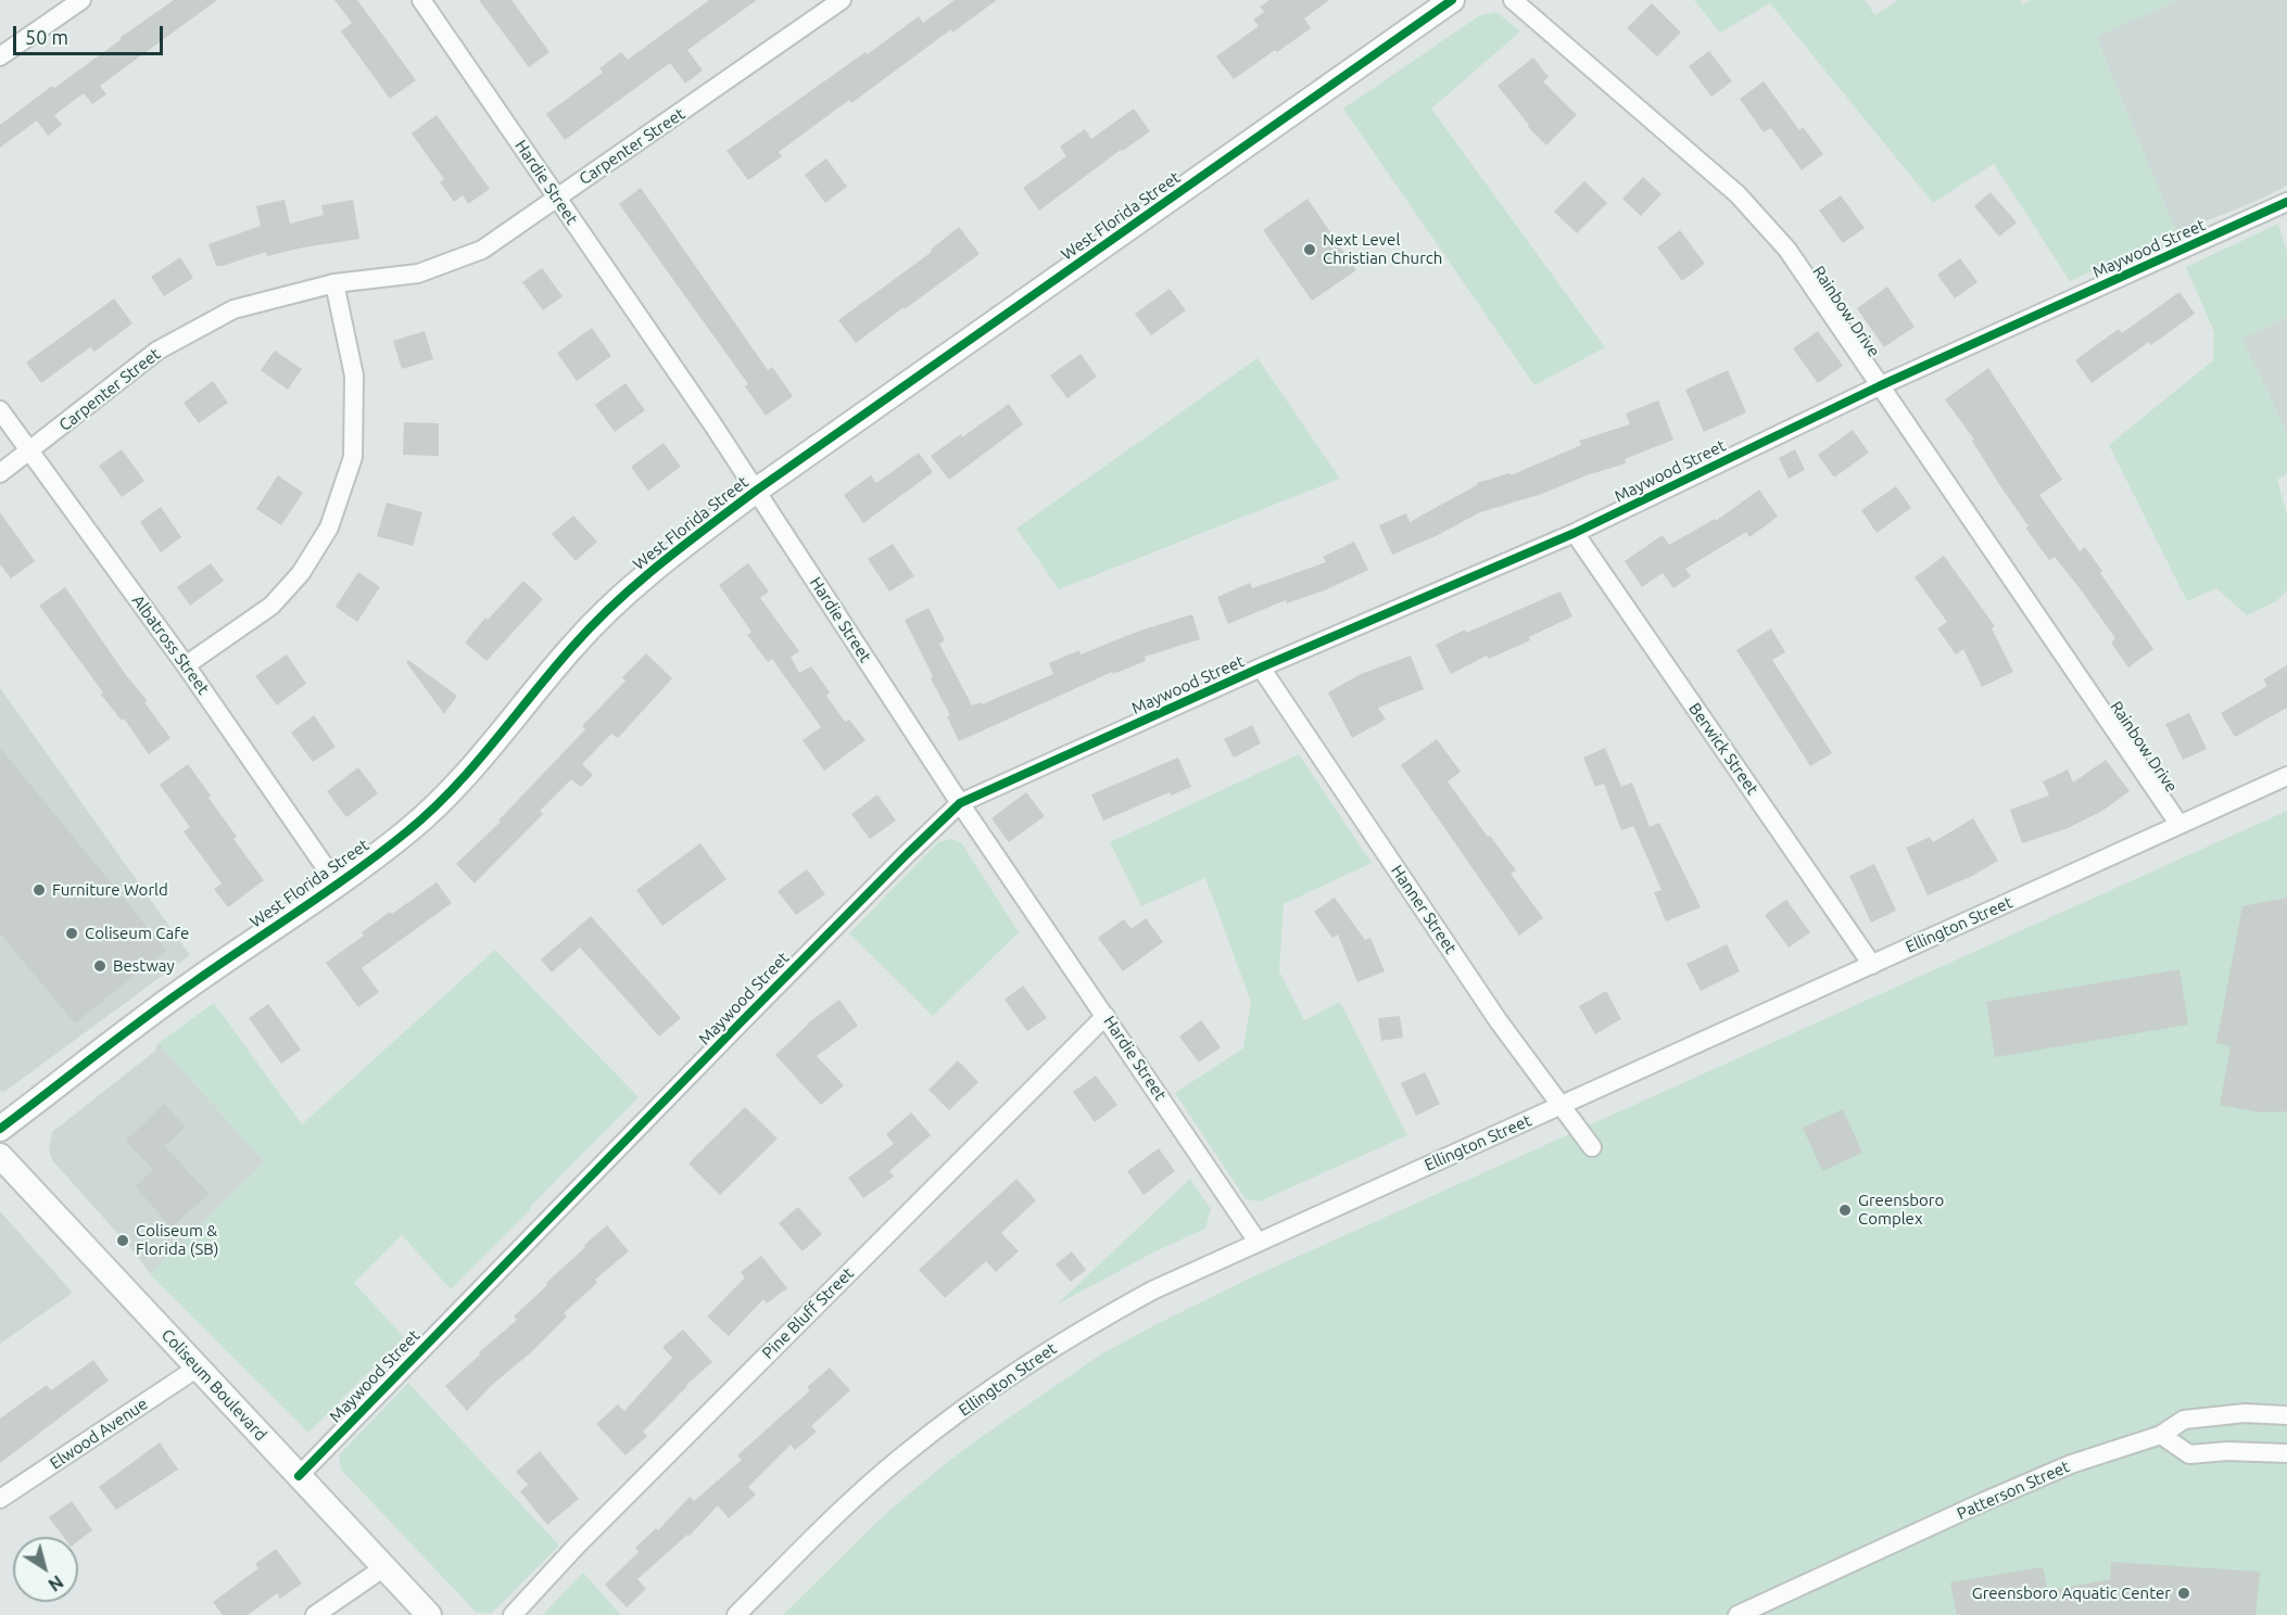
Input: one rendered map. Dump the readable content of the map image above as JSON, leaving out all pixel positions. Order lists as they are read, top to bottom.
{
  "streets": {
    "main road": ["West Florida Street", "Coliseum Boulevard"],
    "street": [
      "Carpenter Street",
      "Hardie Street",
      "Maywood Street",
      "Rainbow Drive",
      "Albatross Street",
      "Berwick Street",
      "Hanner Street",
      "Ellington Street",
      "Pine Bluff Street",
      "Elwood Avenue",
      "Patterson Street"
    ]
  },
  "crossings": [
    ["Carpenter Street", "Hardie Street"],
    ["Carpenter Street", "Albatross Street"],
    ["Hardie Street", "West Florida Street"],
    ["Hardie Street", "Maywood Street"],
    ["Hardie Street", "Ellington Street"],
    ["Hardie Street", "Pine Bluff Street"],
    ["West Florida Street", "Albatross Street"],
    ["Maywood Street", "Rainbow Drive"],
    ["Maywood Street", "Berwick Street"],
    ["Maywood Street", "Hanner Street"],
    ["Maywood Street", "Coliseum Boulevard"],
    ["Rainbow Drive", "Ellington Street"],
    ["Berwick Street", "Ellington Street"],
    ["Hanner Street", "Ellington Street"],
    ["Coliseum Boulevard", "Elwood Avenue"]
  ],
  "places": [
    "Next Level Christian Church",
    "Furniture World",
    "Coliseum Cafe",
    "Bestway",
    "Greensboro Complex",
    "Coliseum & Florida (SB)",
    "Greensboro Aquatic Center"
  ],
  "scale_bar": "50 m",
  "north": "bottom right"
}
